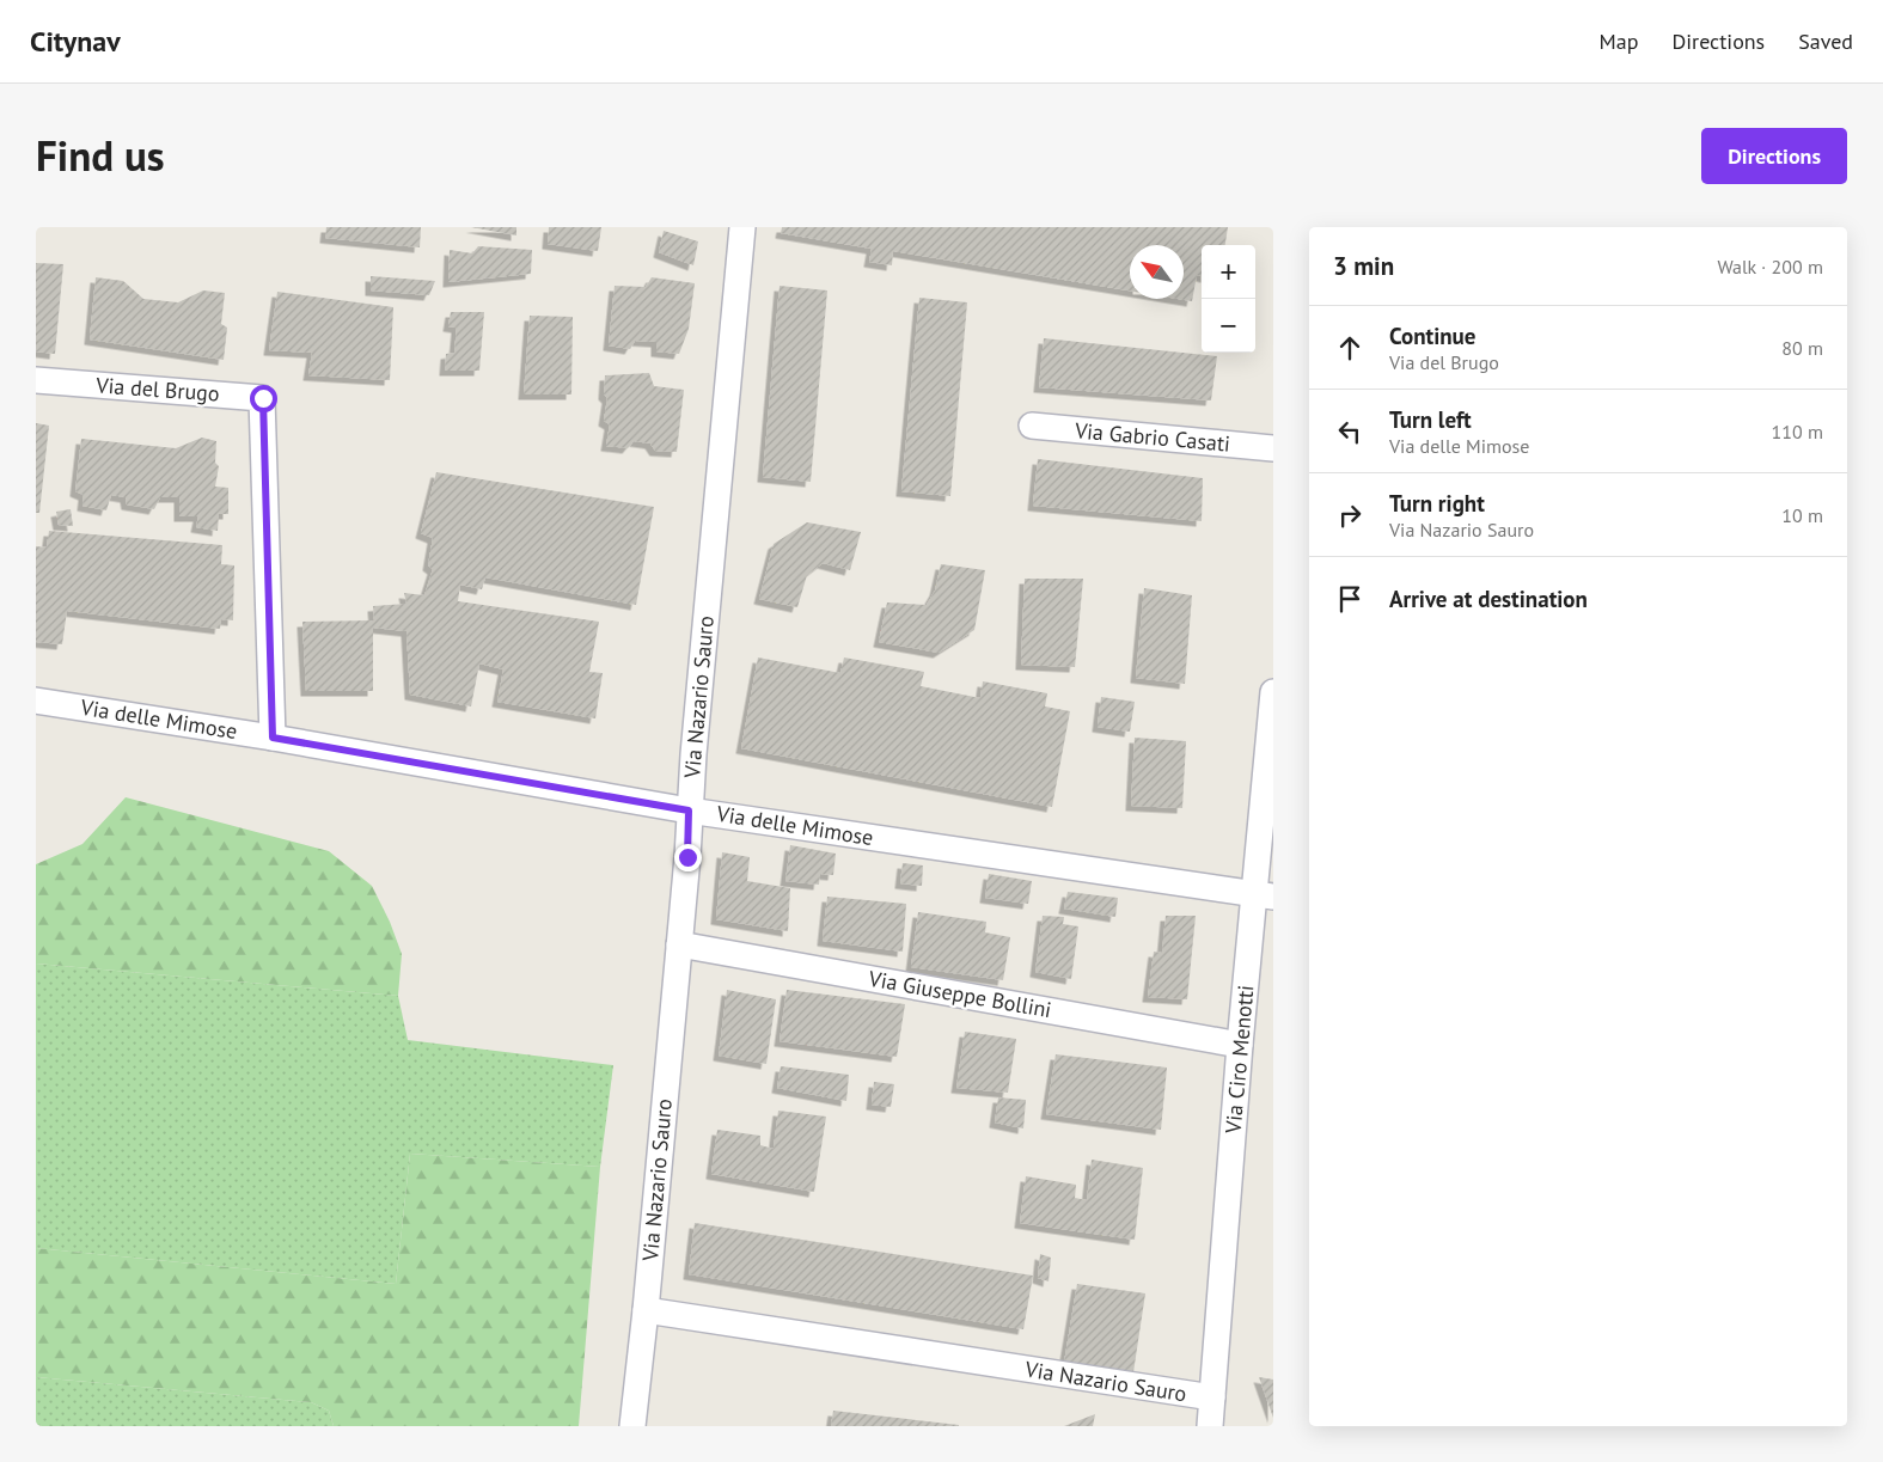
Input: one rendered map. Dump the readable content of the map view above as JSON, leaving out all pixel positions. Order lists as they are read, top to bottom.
{
  "streets": {
    "street": [
      "Via del Brugo",
      "Via Gabrio Casati",
      "Via Nazario Sauro",
      "Via delle Mimose",
      "Via Giuseppe Bollini",
      "Via Ciro Menotti"
    ]
  },
  "crossings": [
    ["Via del Brugo", "Via delle Mimose"],
    ["Via Nazario Sauro", "Via delle Mimose"],
    ["Via Nazario Sauro", "Via Giuseppe Bollini"],
    ["Via Nazario Sauro", "Via Ciro Menotti"],
    ["Via delle Mimose", "Via Ciro Menotti"],
    ["Via Giuseppe Bollini", "Via Ciro Menotti"]
  ],
  "north": "top left",
  "page": {
    "header": "Citynav",
    "nav": ["Map", "Directions", "Saved"],
    "title": "Find us",
    "buttons": "Directions",
    "heading": ["3 min", "Walk · 200 m"],
    "map_buttons": ["+", "−"],
    "list": [
      ["Continue", "Via del Brugo", "80 m"],
      ["Turn left", "Via delle Mimose", "110 m"],
      ["Turn right", "Via Nazario Sauro", "10 m"],
      "Arrive at destination"
    ]
  }
}
